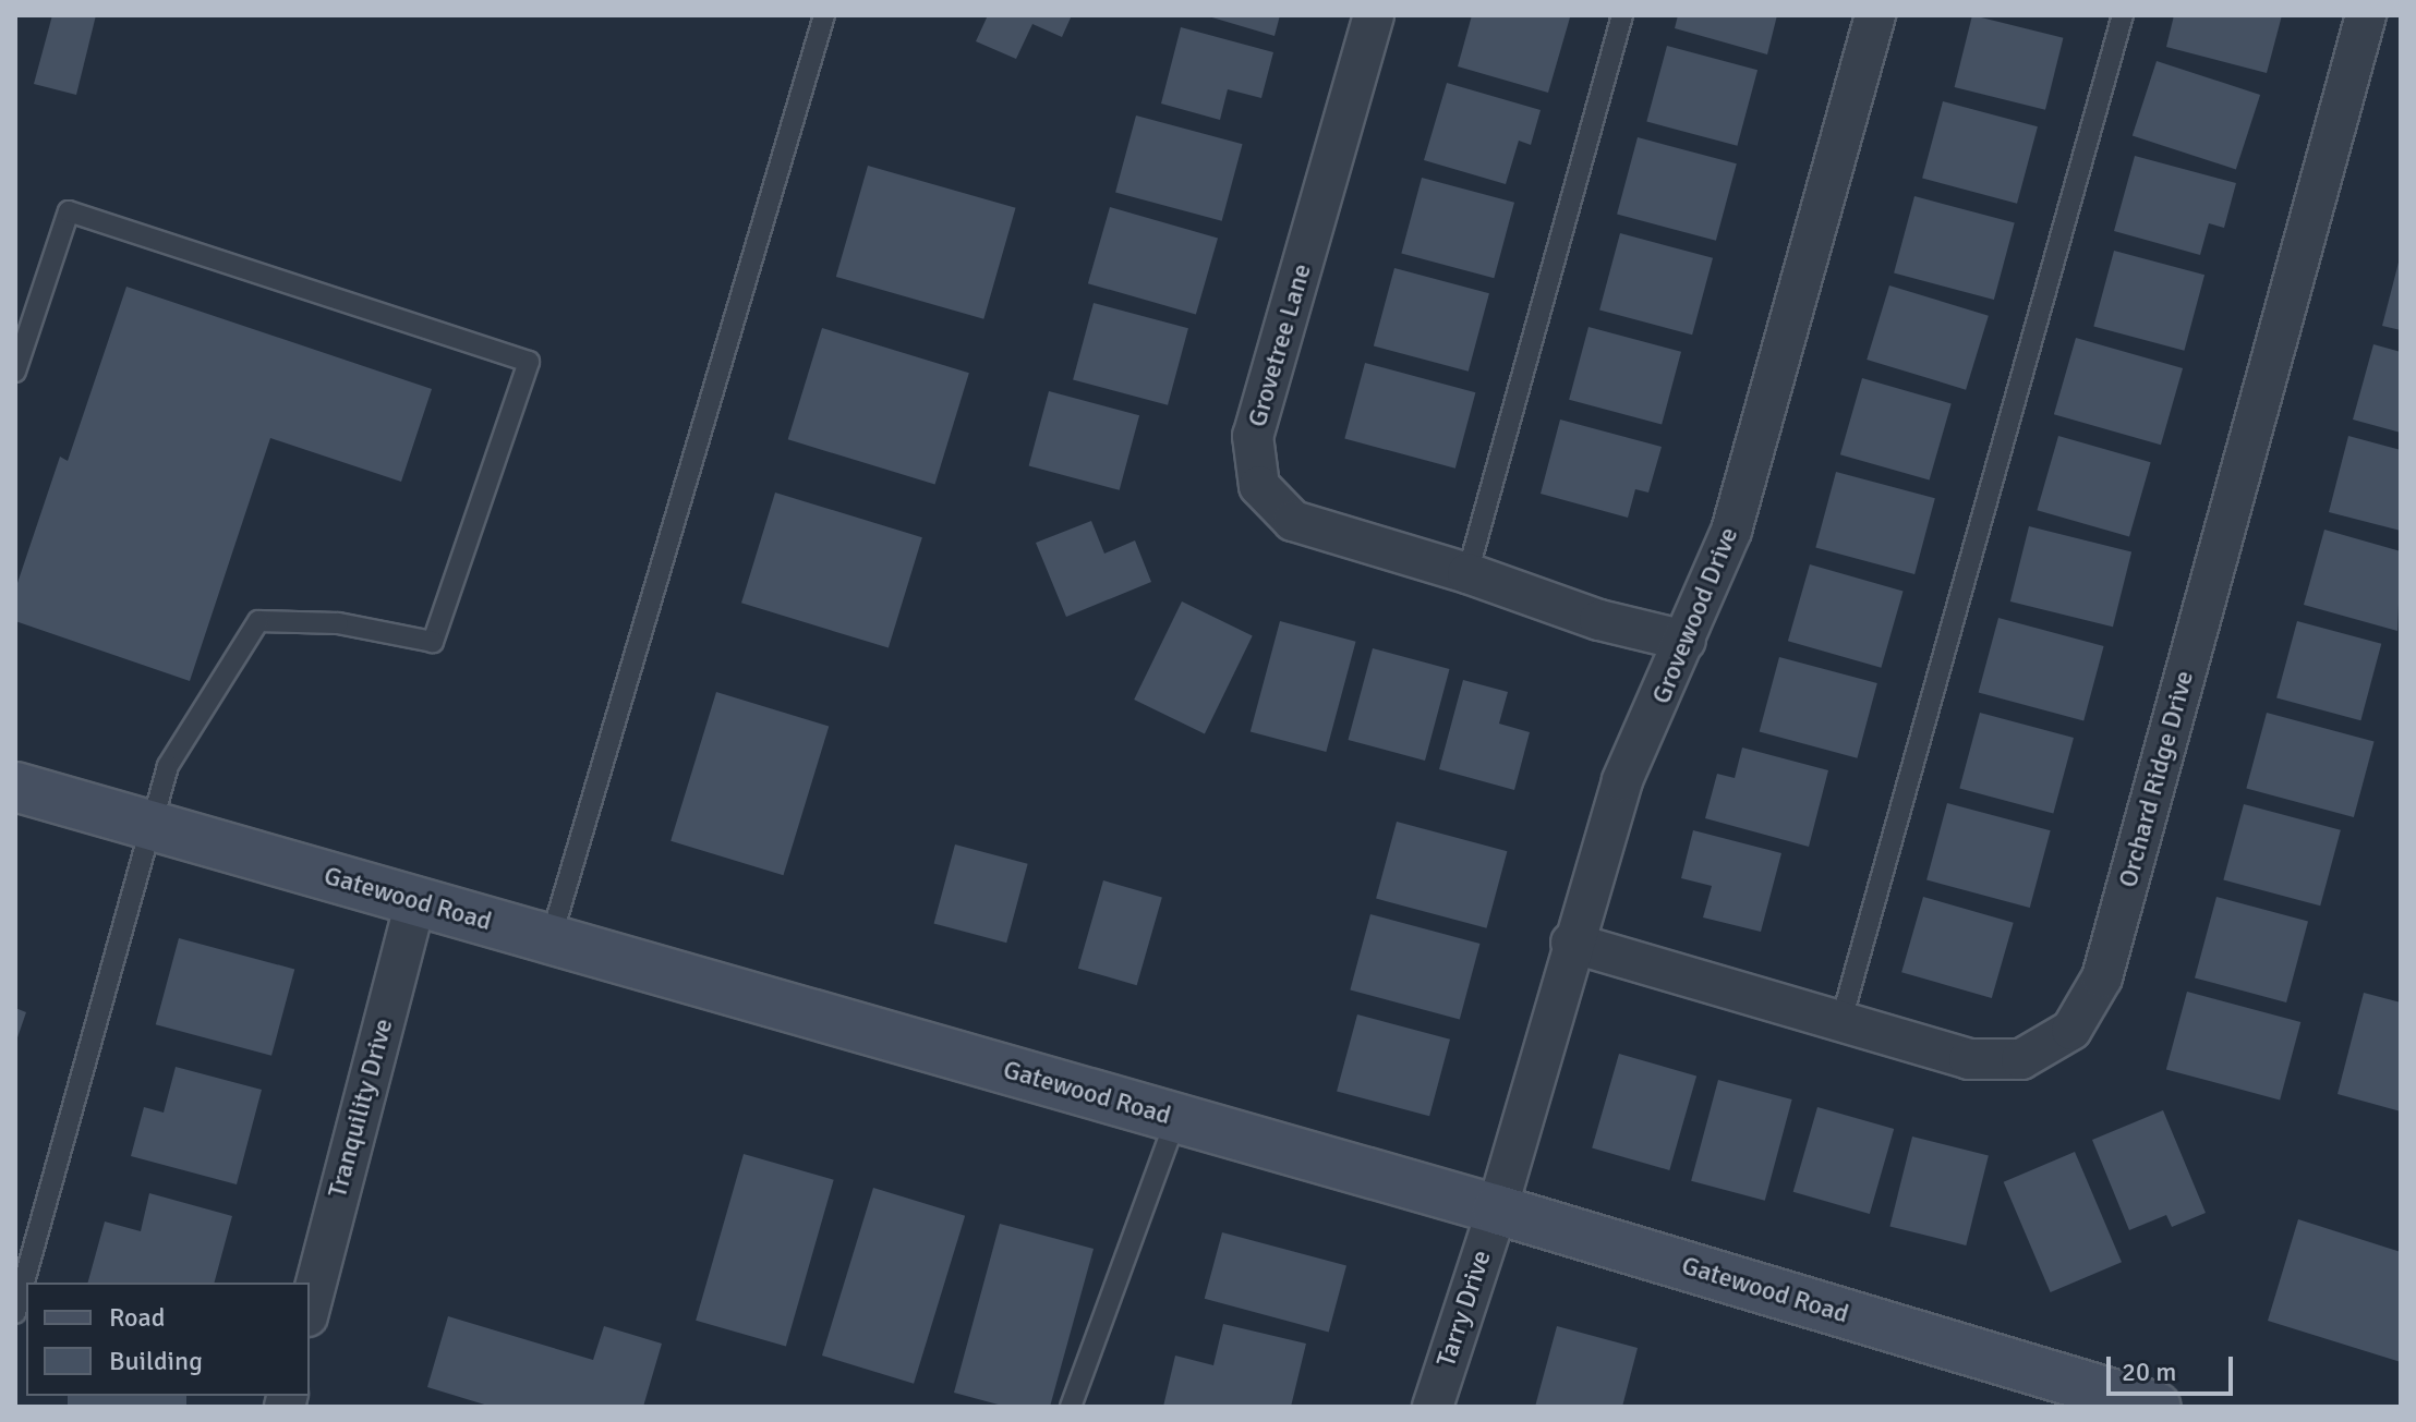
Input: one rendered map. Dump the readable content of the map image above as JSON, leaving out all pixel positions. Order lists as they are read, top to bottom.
{
  "streets": {
    "street": [
      "Grovetree Lane",
      "Grovewood Drive",
      "Orchard Ridge Drive",
      "Gatewood Road",
      "Tranquility Drive",
      "Tarry Drive"
    ]
  },
  "crossings": [
    ["Grovetree Lane", "Grovewood Drive"],
    ["Grovewood Drive", "Orchard Ridge Drive"],
    ["Grovewood Drive", "Gatewood Road"],
    ["Grovewood Drive", "Tarry Drive"],
    ["Gatewood Road", "Tranquility Drive"],
    ["Gatewood Road", "Tarry Drive"]
  ],
  "legend": ["Road", "Building"],
  "scale_bar": "20 m"
}
